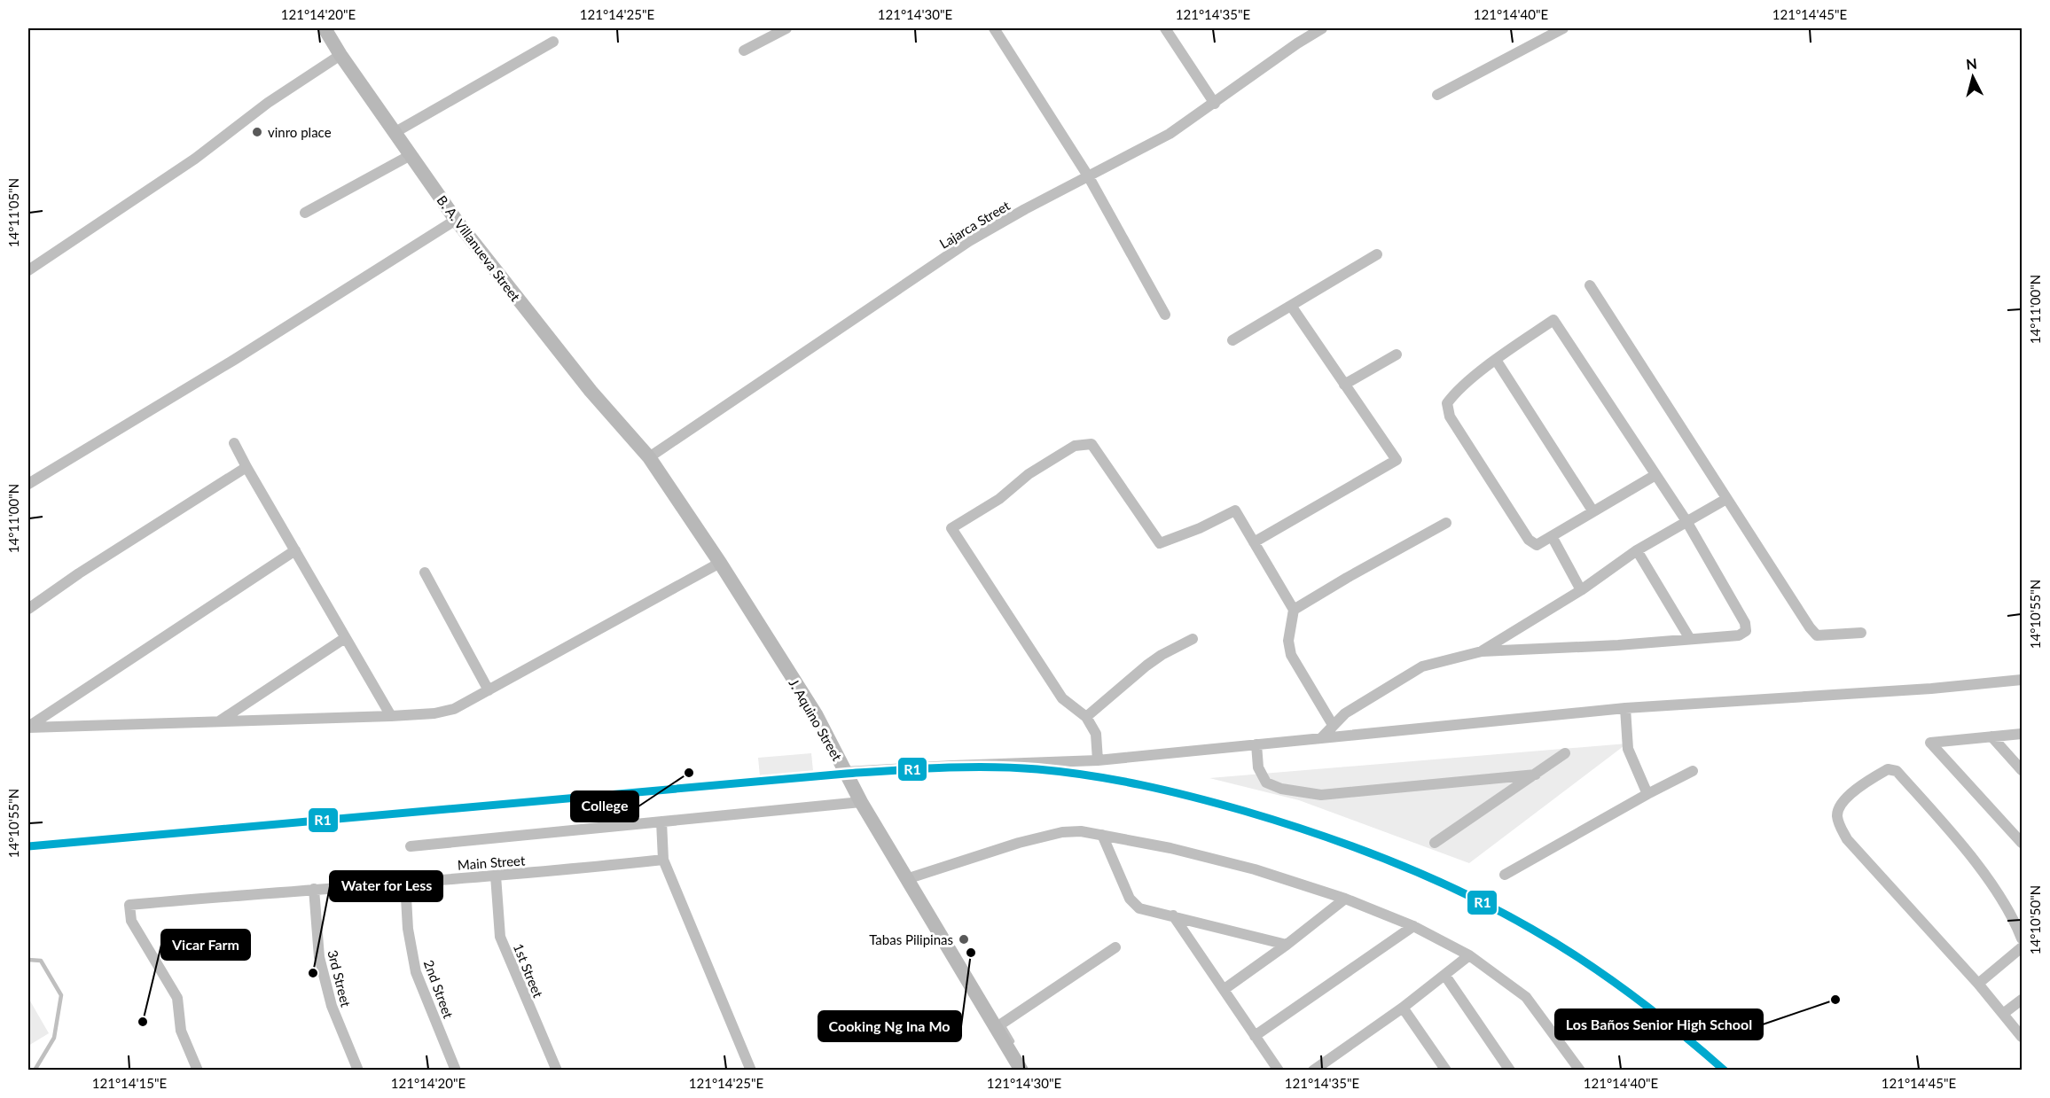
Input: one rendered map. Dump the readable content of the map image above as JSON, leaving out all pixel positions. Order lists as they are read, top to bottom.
{
  "streets": {
    "street": [
      "Lajarca Street",
      "B. A. Villanueva Street",
      "J. Aquino Street",
      "Main Street",
      "1st Street",
      "3rd Street",
      "2nd Street"
    ]
  },
  "crossings": [
    ["Lajarca Street", "B. A. Villanueva Street"],
    ["Lajarca Street", "J. Aquino Street"],
    ["B. A. Villanueva Street", "J. Aquino Street"],
    ["Main Street", "1st Street"],
    ["Main Street", "3rd Street"],
    ["Main Street", "2nd Street"]
  ],
  "places": [
    "vinro place",
    "College",
    "Tabas Pilipinas",
    "Cooking Ng Ina Mo",
    "Water for Less",
    "Los Baños Senior High School",
    "Vicar Farm"
  ],
  "lines": ["transit line R1"],
  "north": "top",
  "coordinates": [
    "121°14'20\"E",
    "121°14'25\"E",
    "121°14'30\"E",
    "121°14'35\"E",
    "121°14'40\"E",
    "121°14'45\"E",
    "14°11'05\"N",
    "14°11'00\"N",
    "14°10'55\"N",
    "14°10'50\"N",
    "121°14'15\"E"
  ]
}
